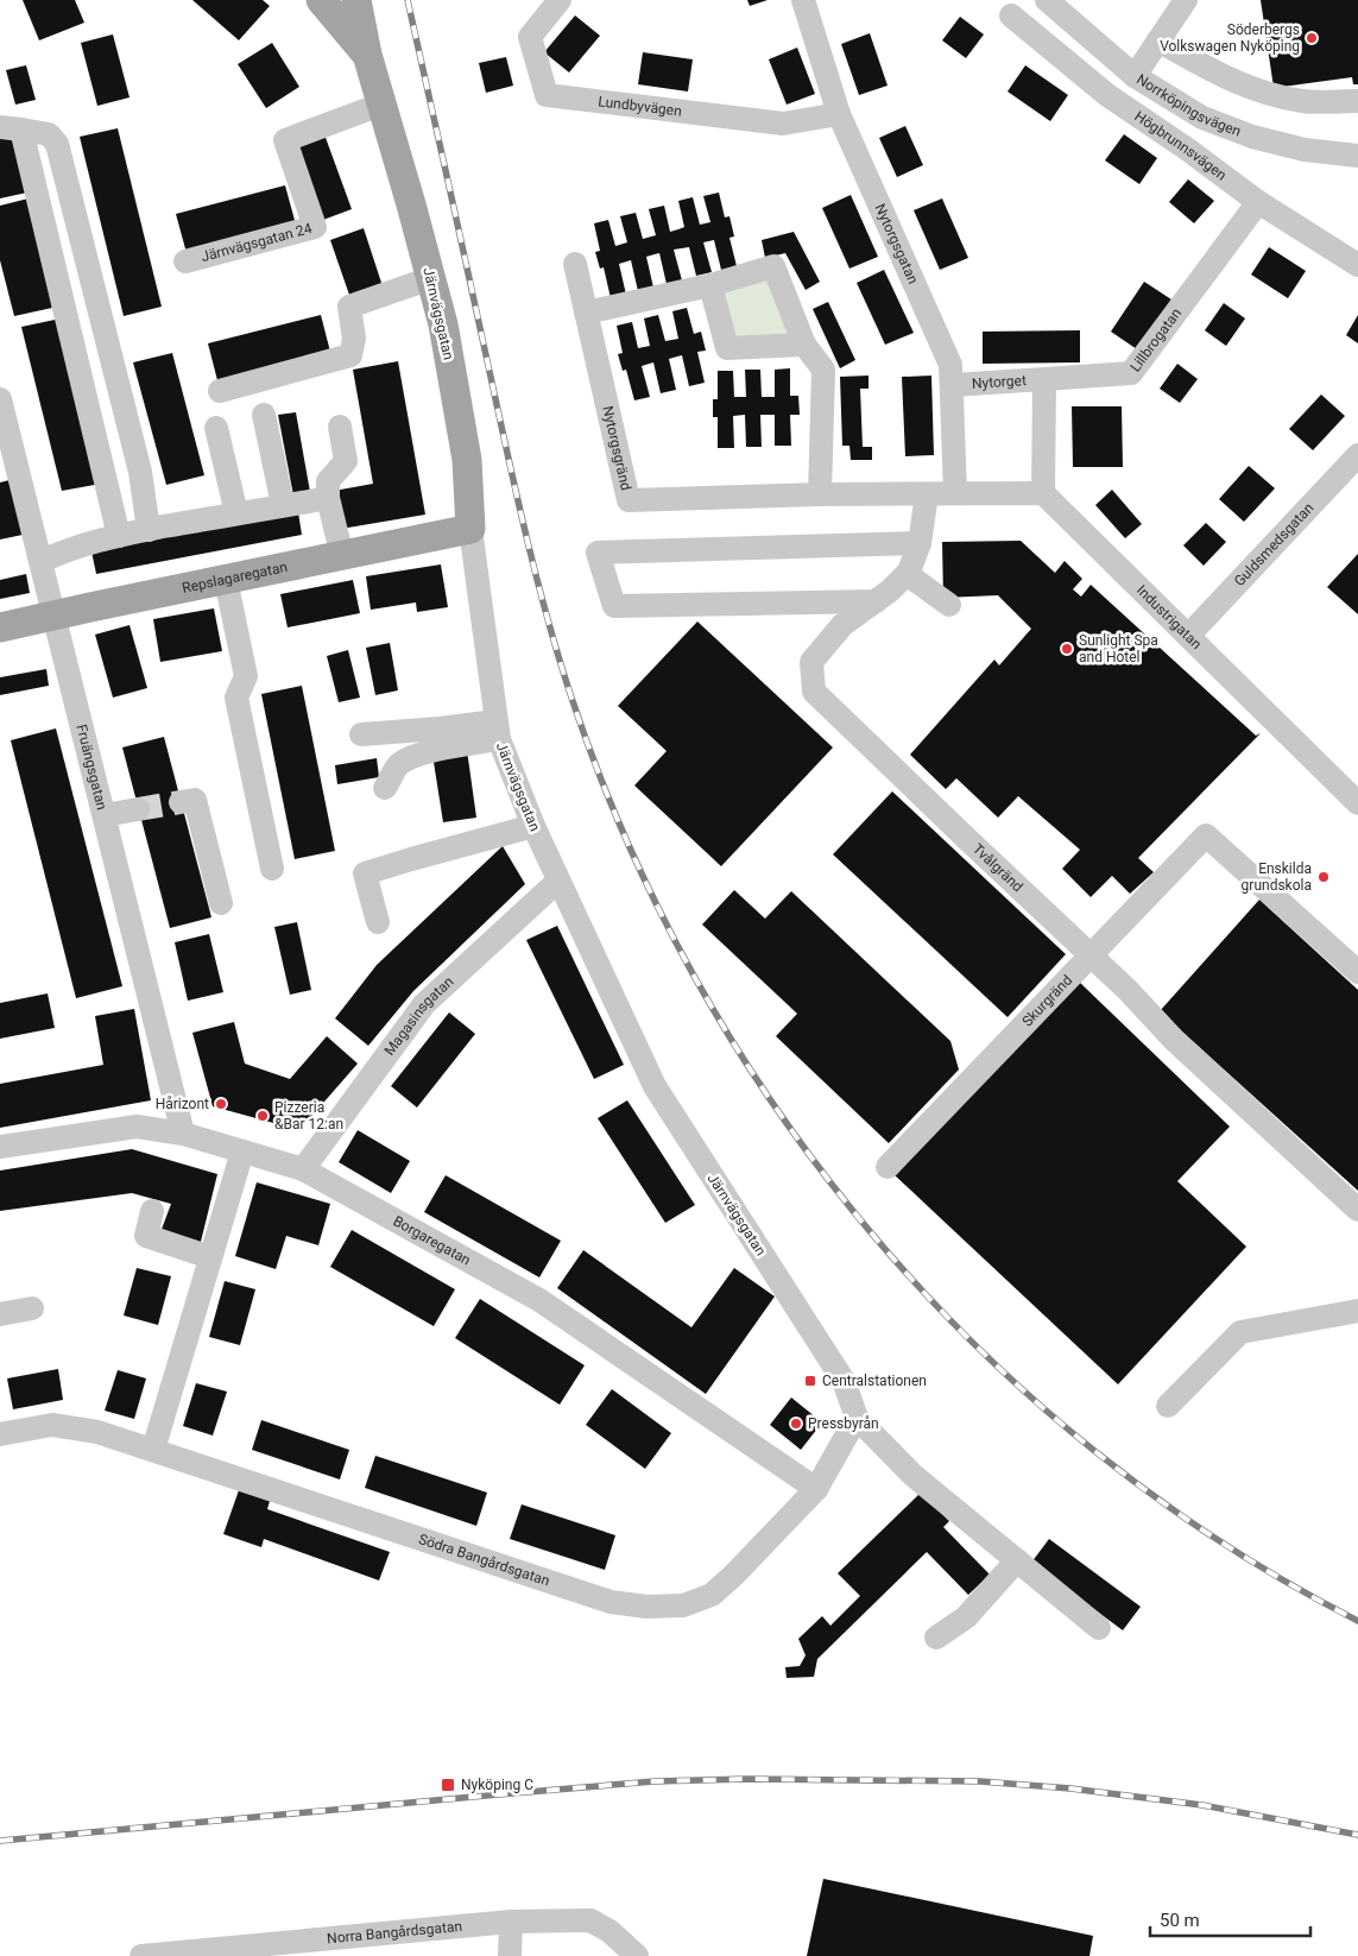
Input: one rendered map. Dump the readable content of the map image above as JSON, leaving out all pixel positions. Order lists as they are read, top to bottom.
{
  "streets": {
    "main road": ["Järnvägsgatan", "Repslagaregatan"],
    "street": [
      "Norrköpingsvägen",
      "Lundbyvägen",
      "Högbrunnsvägen",
      "Järnvägsgatan 24",
      "Nytorgsgatan",
      "Lillbrogatan",
      "Nytorget",
      "Nytorgsgränd",
      "Guldsmedsgatan",
      "Industrigatan",
      "Fruängsgatan",
      "Tvålgränd",
      "Skurgränd",
      "Magasinsgatan",
      "Borgaregatan",
      "Södra Bangårdsgatan",
      "Norra Bangårdsgatan"
    ]
  },
  "crossings": [
    ["Lundbyvägen", "Nytorgsgatan"],
    ["Högbrunnsvägen", "Lillbrogatan"],
    ["Järnvägsgatan 24", "Järnvägsgatan"],
    ["Nytorgsgatan", "Nytorget"],
    ["Nytorgsgatan", "Nytorgsgränd"],
    ["Järnvägsgatan", "Repslagaregatan"],
    ["Järnvägsgatan", "Magasinsgatan"],
    ["Järnvägsgatan", "Södra Bangårdsgatan"],
    ["Lillbrogatan", "Nytorget"],
    ["Nytorgsgränd", "Tvålgränd"],
    ["Guldsmedsgatan", "Industrigatan"],
    ["Repslagaregatan", "Fruängsgatan"],
    ["Fruängsgatan", "Borgaregatan"],
    ["Tvålgränd", "Skurgränd"],
    ["Magasinsgatan", "Borgaregatan"],
    ["Borgaregatan", "Södra Bangårdsgatan"]
  ],
  "places": {
    "other": [
      "Söderbergs Volkswagen Nyköping",
      "Sunlight Spa and Hotel",
      "Enskilda grundskola",
      "Hårizont",
      "Pizzeria &Bar 12:an",
      "Pressbyrån"
    ],
    "transit": ["Centralstationen", "Nyköping C"]
  },
  "scale_bar": "50 m"
}
